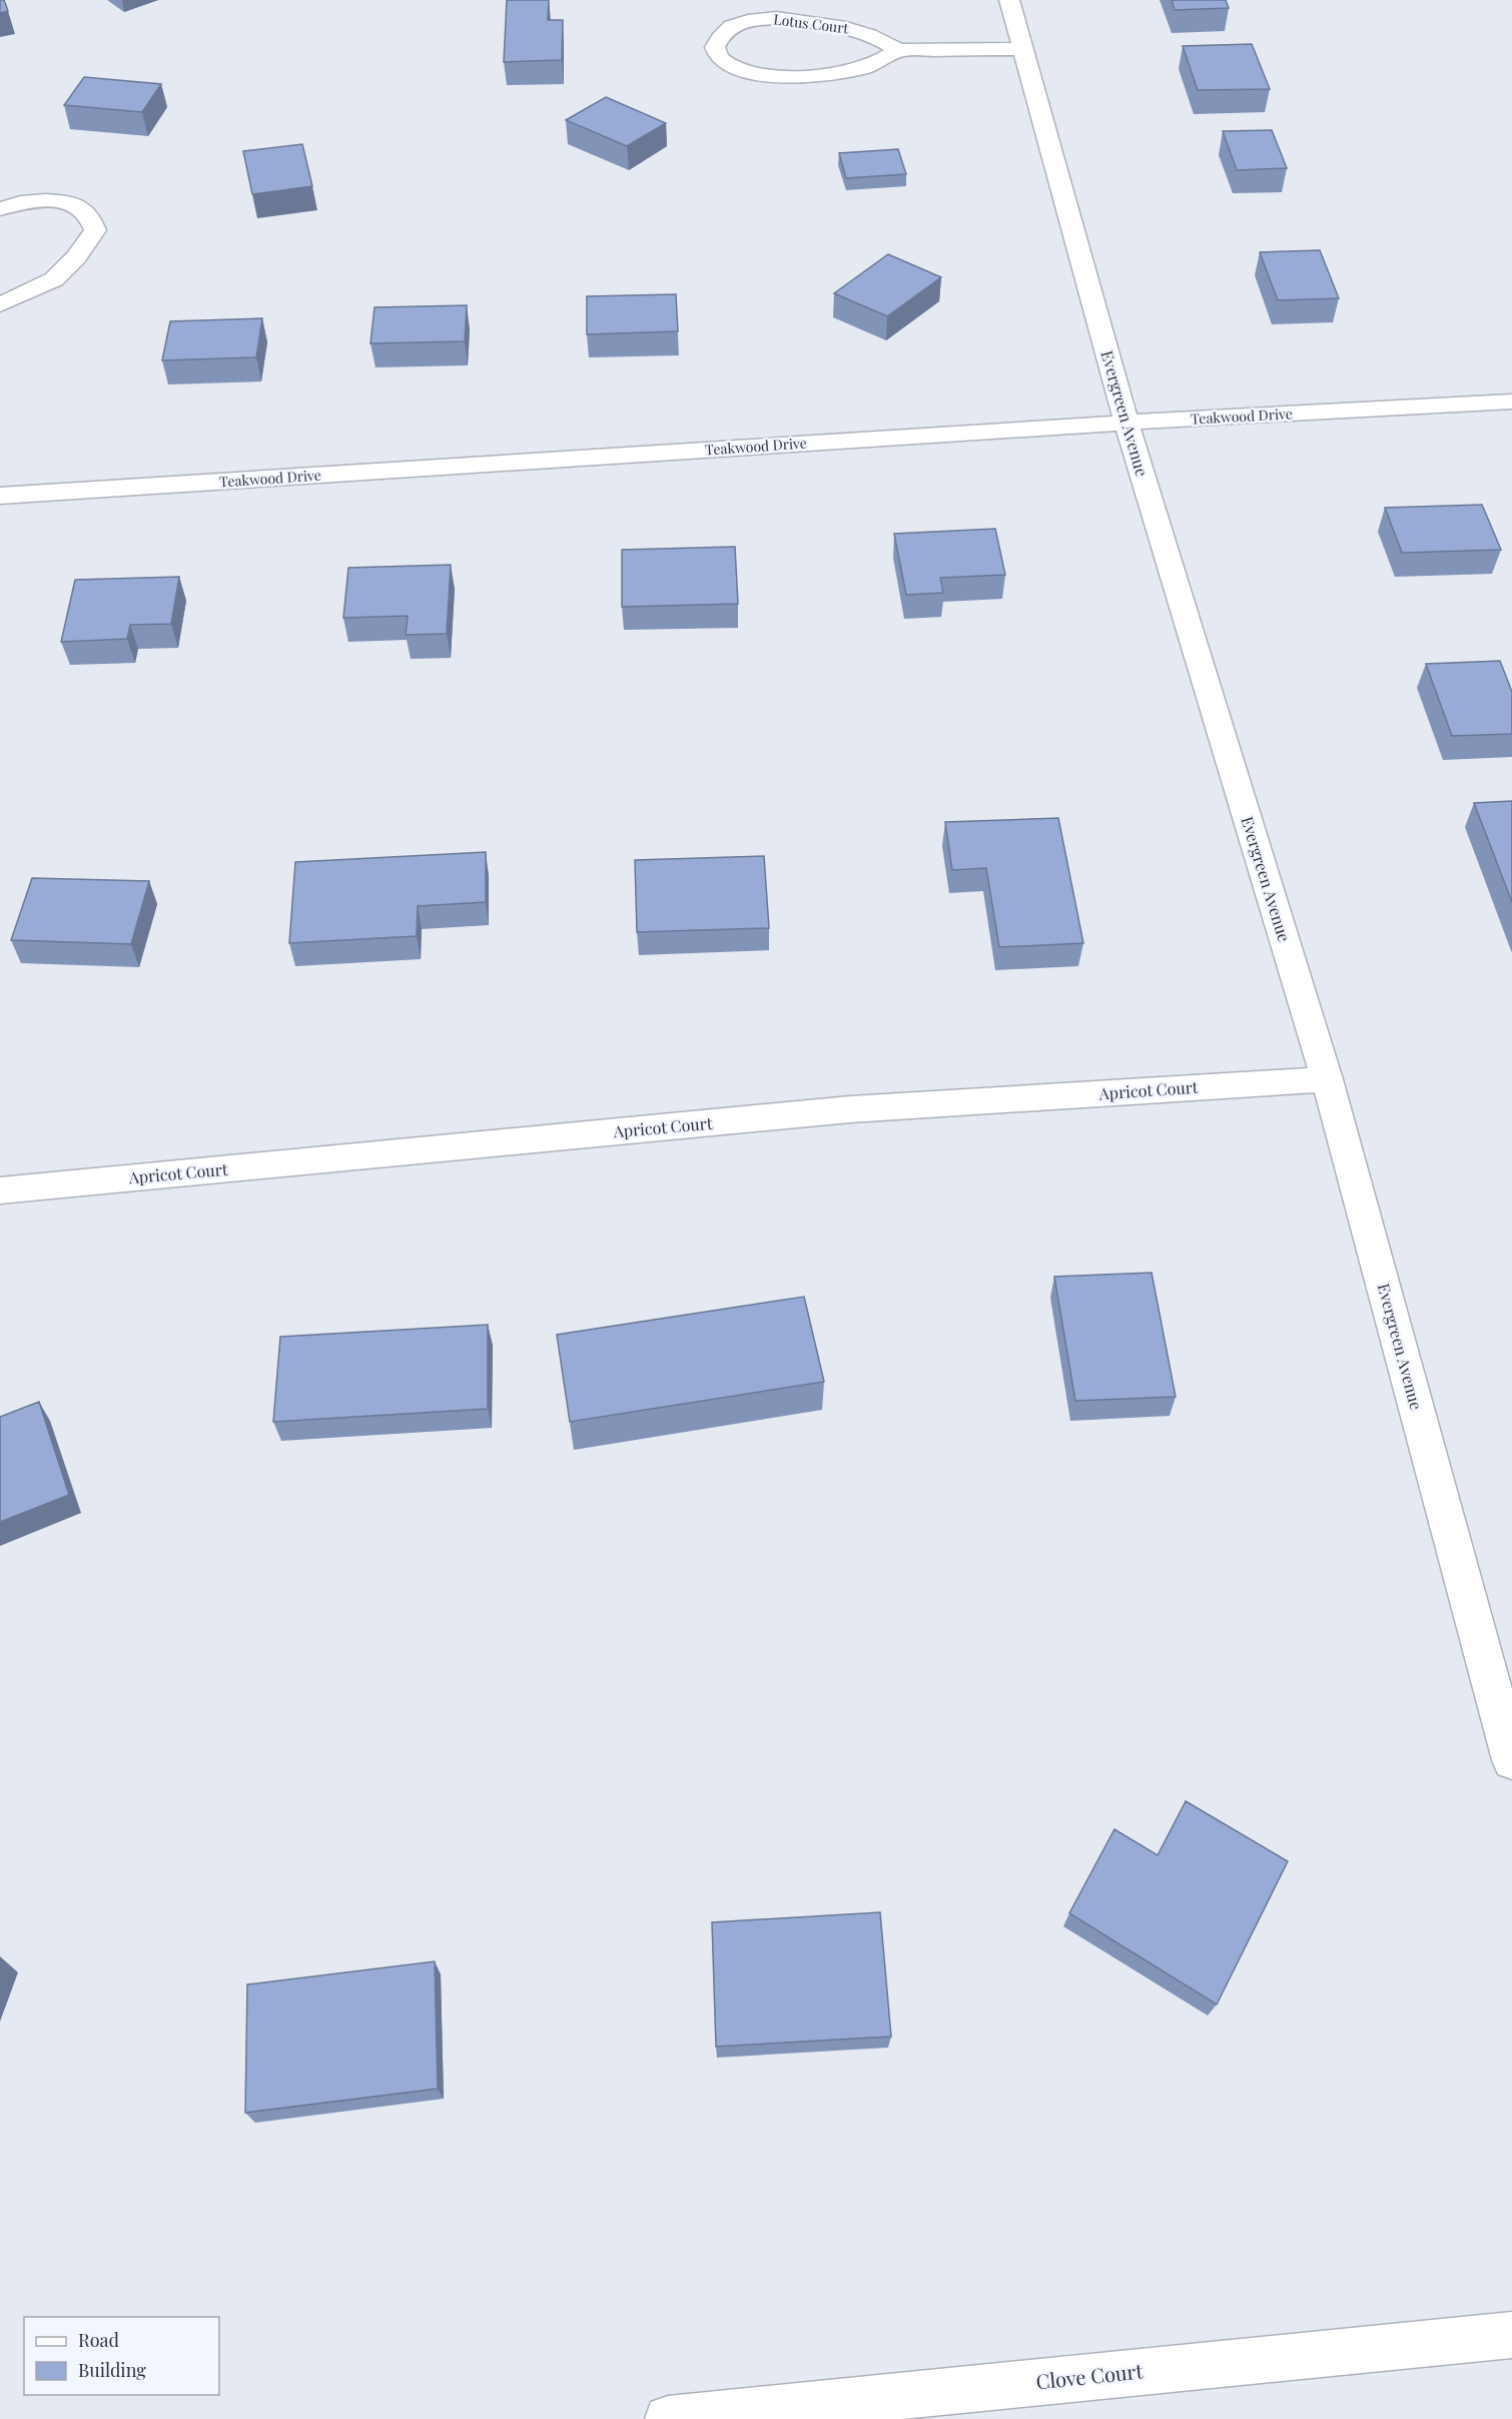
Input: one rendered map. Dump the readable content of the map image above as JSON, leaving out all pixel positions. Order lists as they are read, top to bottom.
{
  "streets": {
    "street": [
      "Lotus Court",
      "Evergreen Avenue",
      "Teakwood Drive",
      "Apricot Court",
      "Clove Court"
    ]
  },
  "crossings": [
    ["Lotus Court", "Evergreen Avenue"],
    ["Evergreen Avenue", "Teakwood Drive"],
    ["Evergreen Avenue", "Apricot Court"]
  ],
  "legend": ["Road", "Building"]
}
